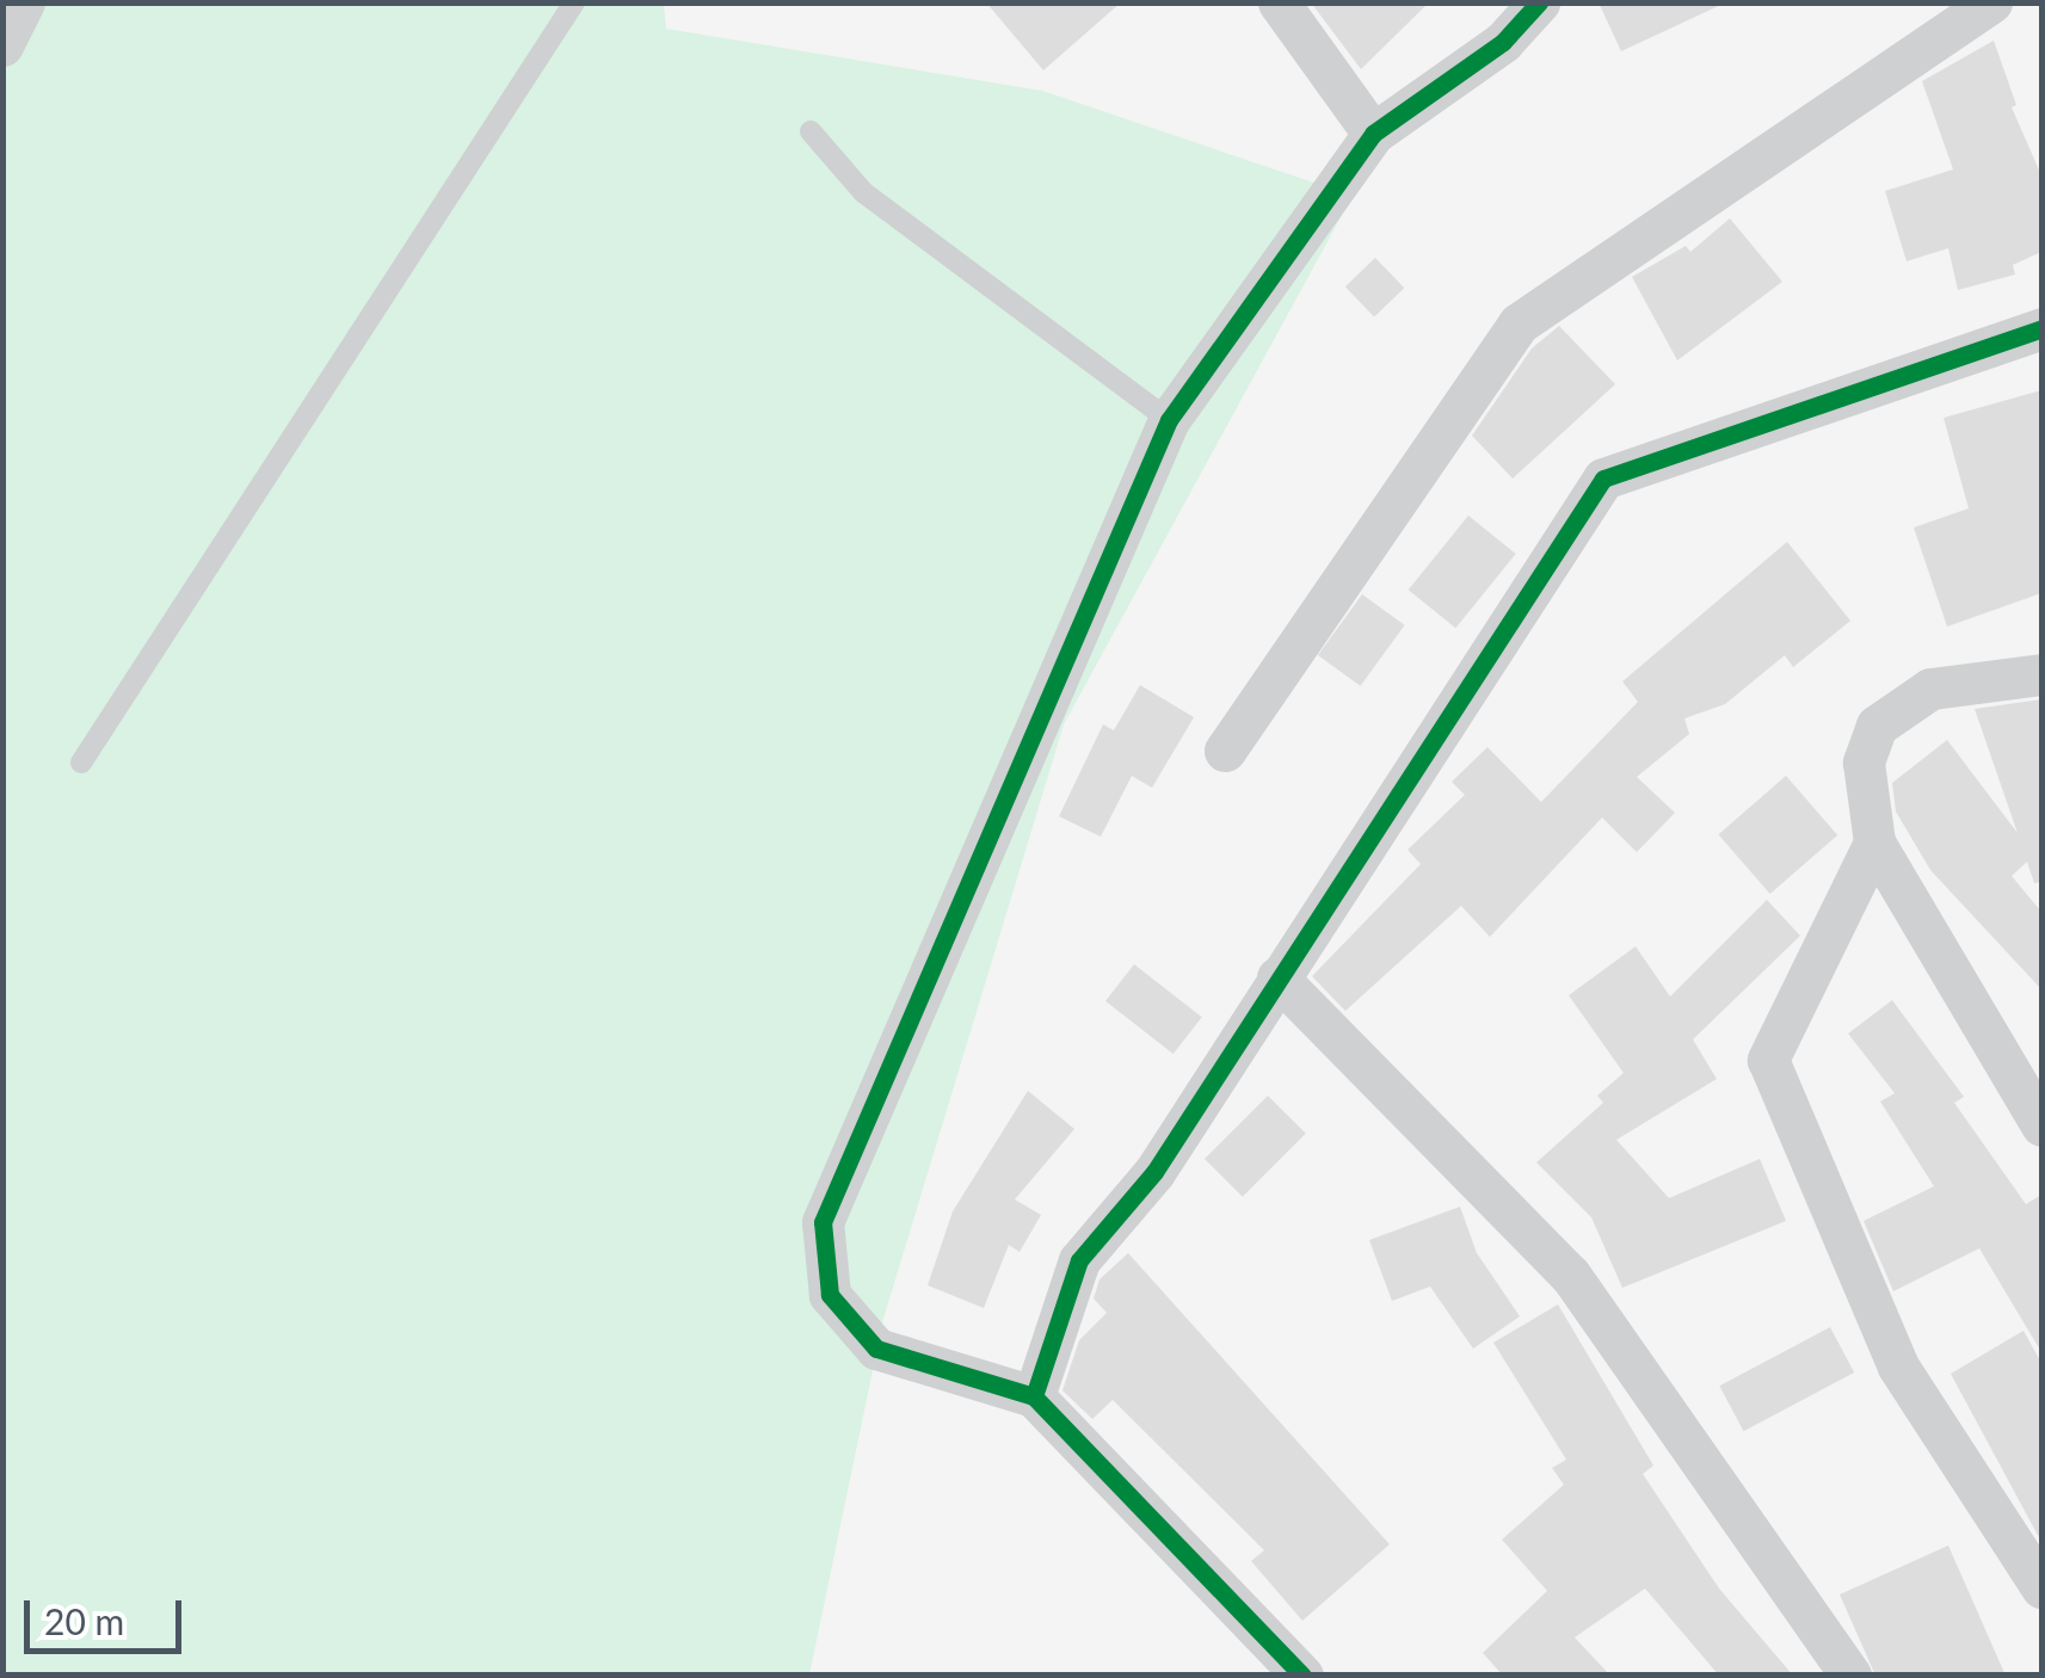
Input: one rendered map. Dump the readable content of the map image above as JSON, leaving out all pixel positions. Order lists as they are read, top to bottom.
{
  "scale_bar": "20 m"
}
